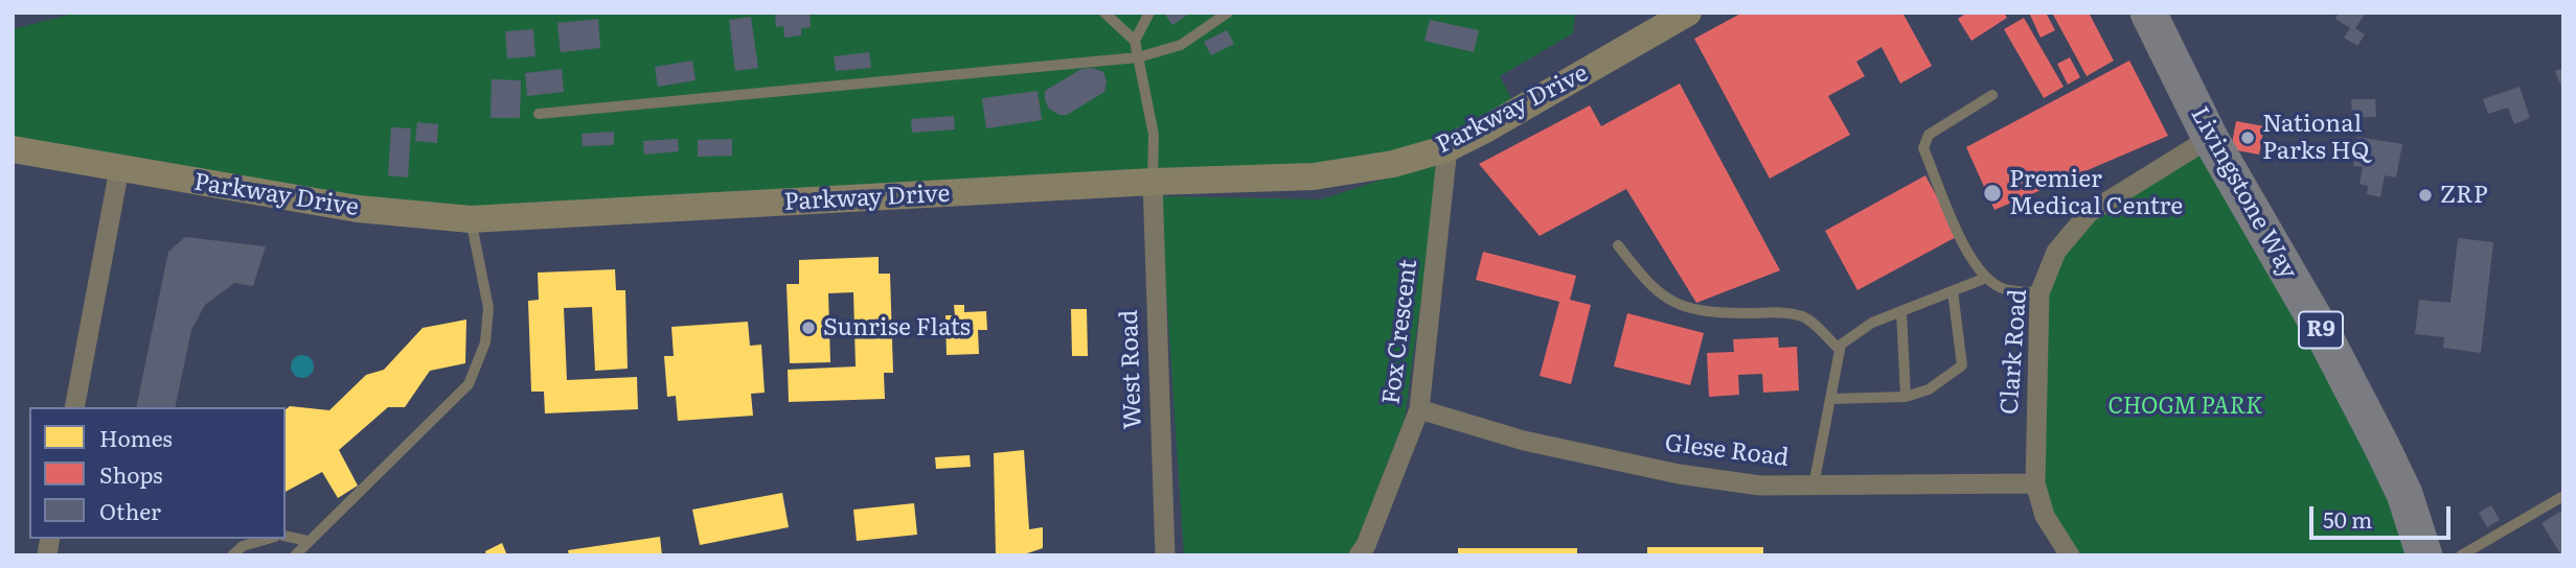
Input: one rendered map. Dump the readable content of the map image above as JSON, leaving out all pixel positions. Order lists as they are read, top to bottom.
{
  "streets": {
    "highway": ["Livingstone Way", "R9"],
    "street": [
      "Parkway Drive",
      "Fox Crescent",
      "Clark Road",
      "West Road",
      "Glese Road"
    ]
  },
  "crossings": [
    ["Parkway Drive", "Fox Crescent"],
    ["Parkway Drive", "West Road"],
    ["Livingstone Way", "Clark Road"],
    ["Fox Crescent", "Glese Road"],
    ["Clark Road", "Glese Road"]
  ],
  "parks": ["CHOGM PARK"],
  "places": [
    "National Parks HQ",
    "Premier Medical Centre",
    "ZRP",
    "Sunrise Flats"
  ],
  "legend": ["Homes", "Shops", "Other"],
  "scale_bar": "50 m"
}
